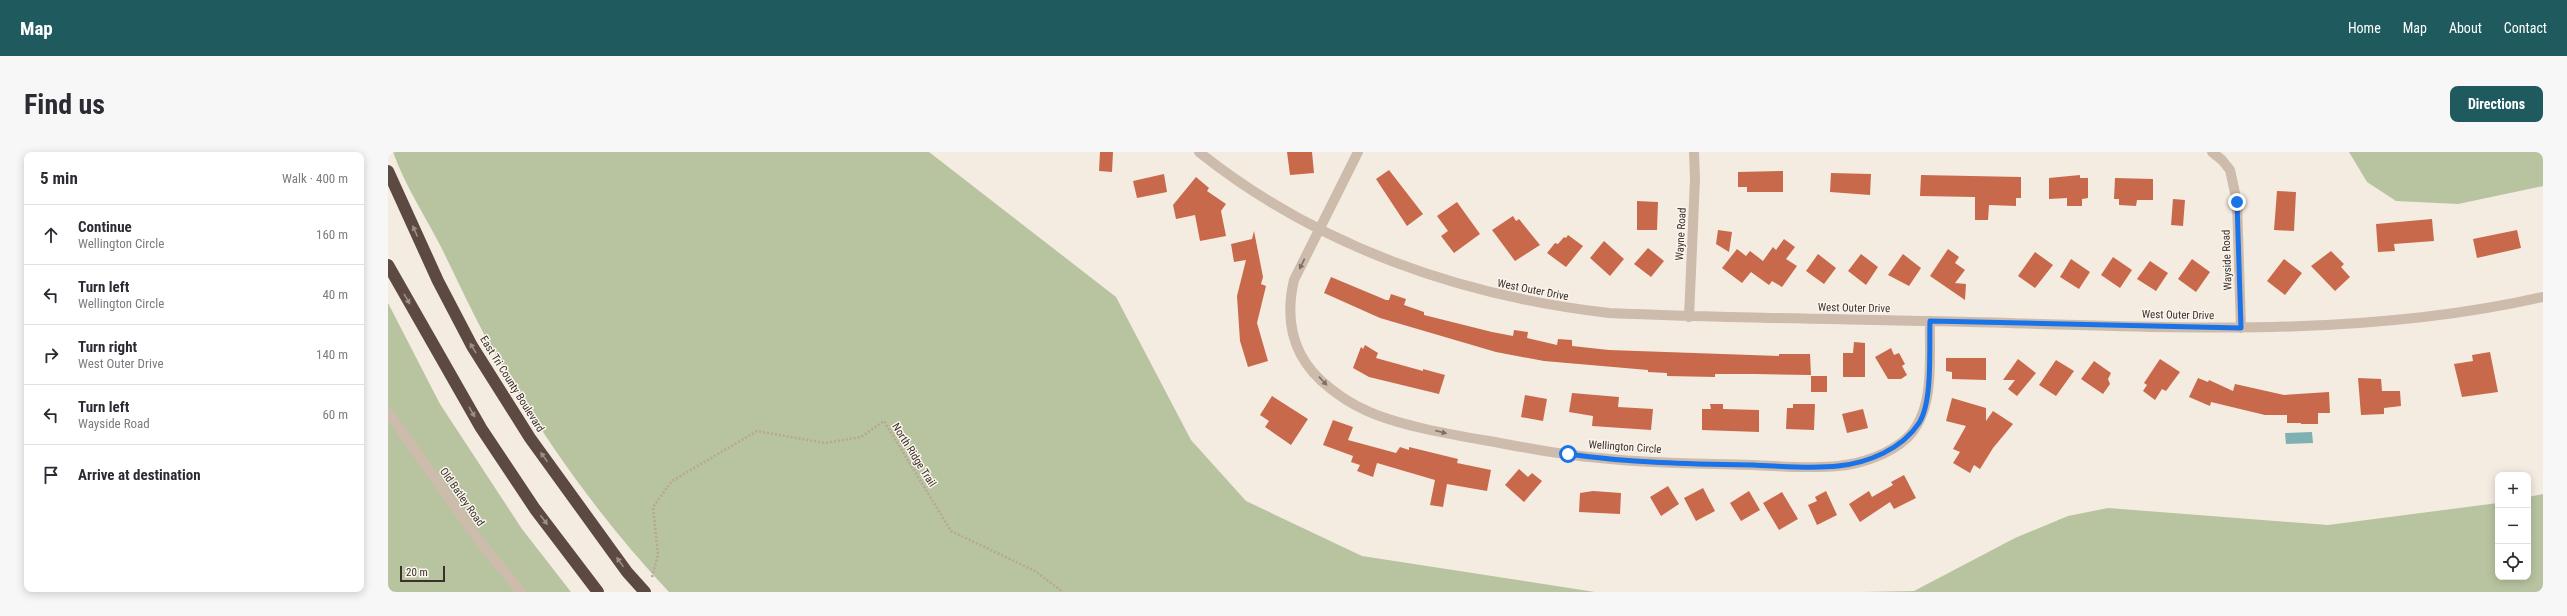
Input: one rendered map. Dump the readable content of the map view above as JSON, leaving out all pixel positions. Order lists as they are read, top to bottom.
{
  "streets": {
    "highway": ["East Tri County Boulevard"],
    "street": [
      "Wayne Road",
      "Wayside Road",
      "West Outer Drive",
      "Wellington Circle",
      "Old Batley Road"
    ],
    "path": ["North Ridge Trail"]
  },
  "crossings": [
    ["Wayne Road", "West Outer Drive"],
    ["Wayside Road", "West Outer Drive"],
    ["West Outer Drive", "Wellington Circle"]
  ],
  "scale_bar": "20 m",
  "page": {
    "header": "Map",
    "nav": [
      "Home",
      "Map",
      "About",
      "Contact"
    ],
    "buttons": "Directions",
    "title": "Find us",
    "heading": ["5 min", "Walk · 400 m"],
    "list": [
      ["Continue", "Wellington Circle", "160 m"],
      ["Turn left", "Wellington Circle", "40 m"],
      ["Turn right", "West Outer Drive", "140 m"],
      ["Turn left", "Wayside Road", "60 m"],
      "Arrive at destination"
    ],
    "map_buttons": ["+", "−"],
    "scale": "20 m"
  }
}
